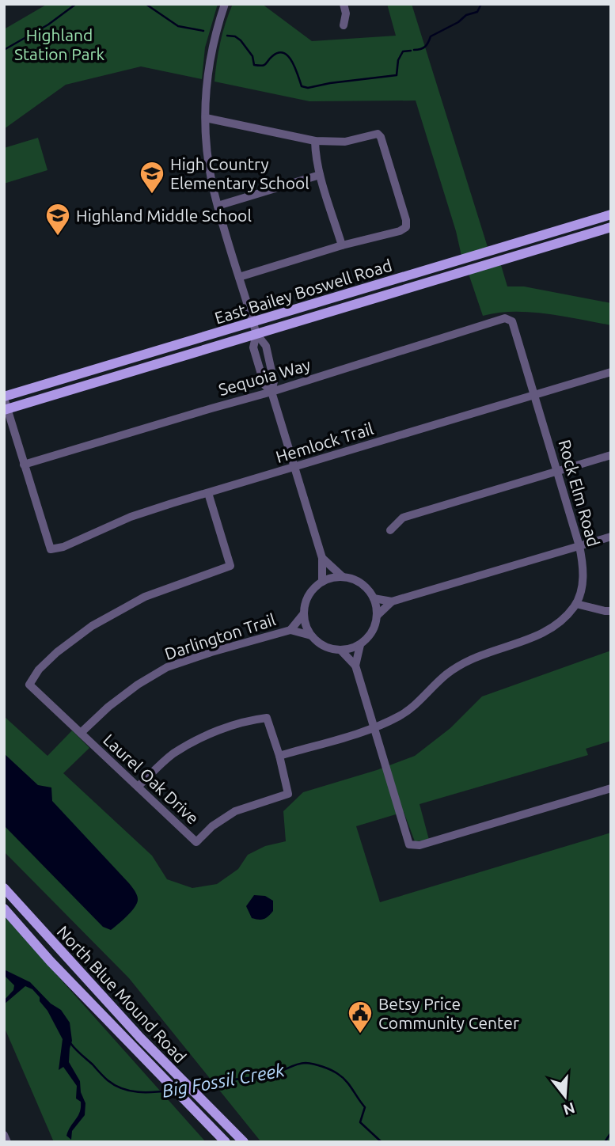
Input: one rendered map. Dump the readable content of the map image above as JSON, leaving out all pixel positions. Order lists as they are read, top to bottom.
{
  "streets": {
    "main road": ["East Bailey Boswell Road", "North Blue Mound Road"],
    "street": [
      "Sequoia Way",
      "Hemlock Trail",
      "Rock Elm Road",
      "Darlington Trail",
      "Laurel Oak Drive"
    ]
  },
  "crossings": [
    ["Sequoia Way", "Hemlock Trail"],
    ["Sequoia Way", "Rock Elm Road"],
    ["Hemlock Trail", "Rock Elm Road"],
    ["Hemlock Trail", "Laurel Oak Drive"],
    ["Rock Elm Road", "Laurel Oak Drive"],
    ["Darlington Trail", "Laurel Oak Drive"]
  ],
  "water": ["Big Fossil Creek"],
  "parks": ["Highland Station Park"],
  "places": {
    "school or university": ["High Country Elementary School", "Highland Middle School"],
    "public building": ["Betsy Price Community Center"]
  },
  "north": "bottom"
}
